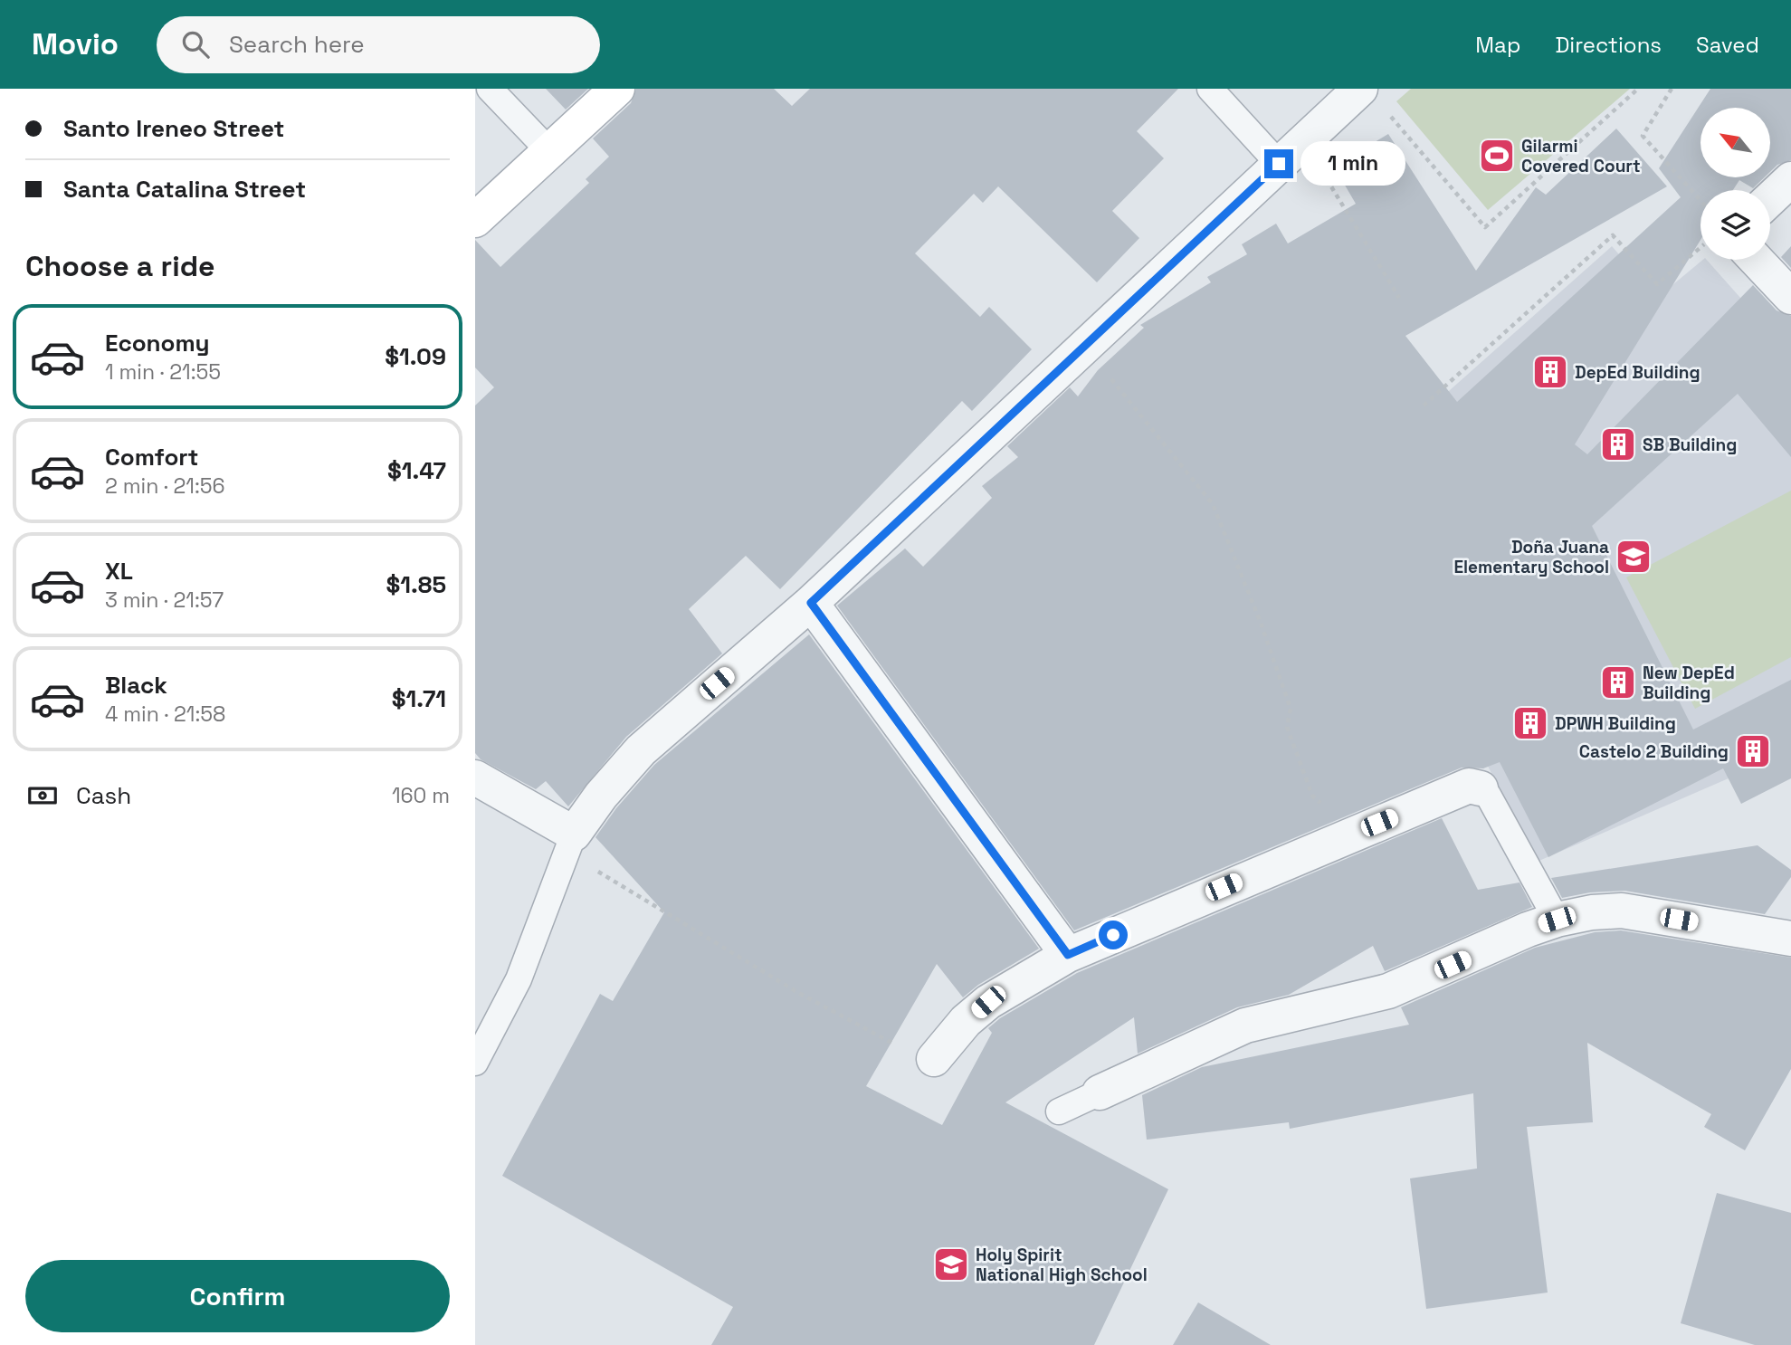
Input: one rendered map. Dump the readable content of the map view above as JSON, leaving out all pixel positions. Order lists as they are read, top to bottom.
{
  "places": {
    "sports": ["Gilarmi Covered Court"],
    "building": [
      "DepEd Building",
      "SB Building",
      "New DepEd Building",
      "DPWH Building",
      "Castelo 2 Building"
    ],
    "school or university": ["Doña Juana Elementary School", "Holy Spirit National High School"]
  },
  "north": "top left",
  "page": {
    "header": "Movio",
    "search": "Search here",
    "nav": ["Map", "Directions", "Saved"],
    "banner": ["Santo Ireneo Street", "Santa Catalina Street"],
    "bubble": "1 min",
    "heading": "Choose a ride",
    "list": [
      {
        "name": "Economy",
        "note": "1 min · 21:55",
        "value": "$1.09"
      },
      {
        "name": "Comfort",
        "note": "2 min · 21:56",
        "value": "$1.47"
      },
      {
        "name": "XL",
        "note": "3 min · 21:57",
        "value": "$1.85"
      },
      {
        "name": "Black",
        "note": "4 min · 21:58",
        "value": "$1.71"
      }
    ],
    "pay": ["Cash", "160 m"],
    "buttons": "Confirm"
  }
}
